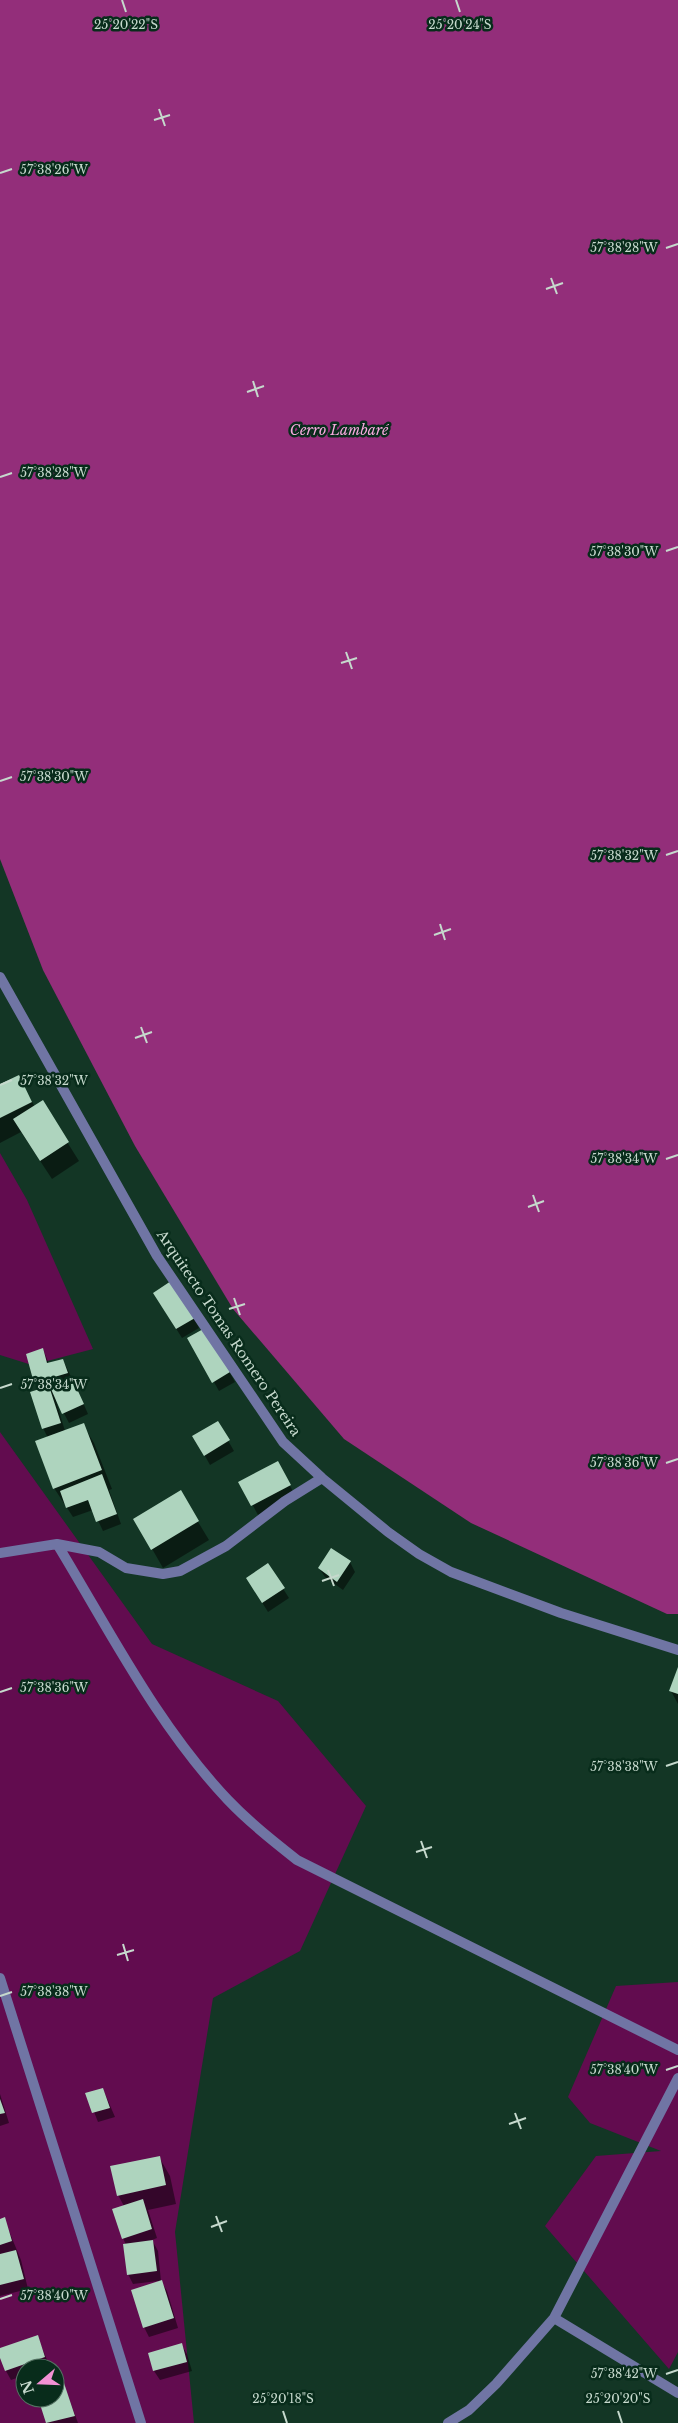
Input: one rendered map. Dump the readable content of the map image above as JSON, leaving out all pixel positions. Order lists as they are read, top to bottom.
{
  "streets": {
    "street": ["Arquitecto Tomas Romero Pereira"]
  },
  "parks": ["Cerro Lambaré"],
  "north": "left",
  "coordinates": [
    "25°20'22\"S",
    "25°20'24\"S",
    "57°38'26\"W",
    "57°38'28\"W",
    "57°38'30\"W",
    "57°38'32\"W",
    "57°38'34\"W",
    "57°38'36\"W",
    "57°38'38\"W",
    "57°38'40\"W",
    "57°38'42\"W",
    "25°20'18\"S",
    "25°20'20\"S"
  ]
}
